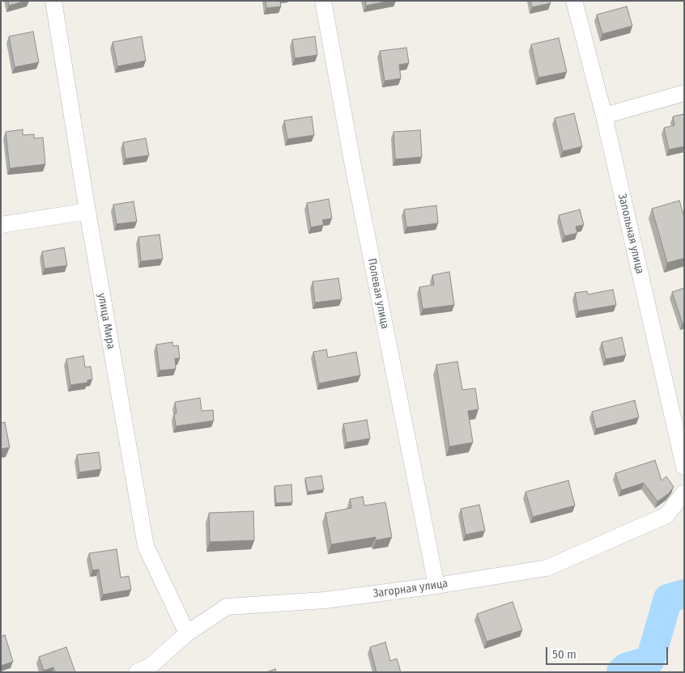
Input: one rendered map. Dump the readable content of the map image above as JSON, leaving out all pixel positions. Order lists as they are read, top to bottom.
{
  "streets": {
    "street": [
      "Запольная улица",
      "Полевая улица",
      "улица Мира",
      "Загорная улица"
    ]
  },
  "crossings": [
    ["Полевая улица", "Загорная улица"],
    ["улица Мира", "Загорная улица"]
  ],
  "scale_bar": "50 m"
}
